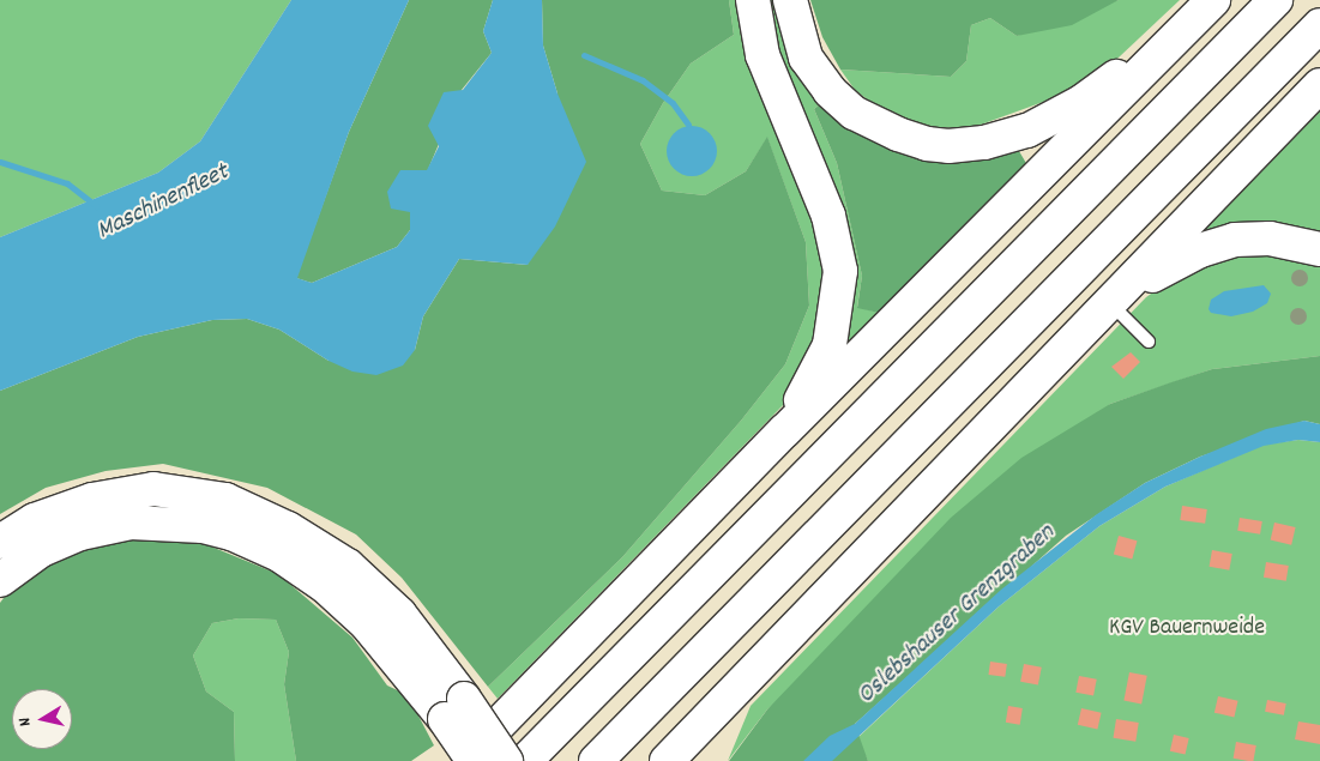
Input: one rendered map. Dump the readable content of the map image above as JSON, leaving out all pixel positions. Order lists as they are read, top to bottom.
{
  "water": ["Maschinenfleet", "Oslebshauser Grenzgraben"],
  "parks": ["KGV Bauernweide"],
  "north": "left"
}
